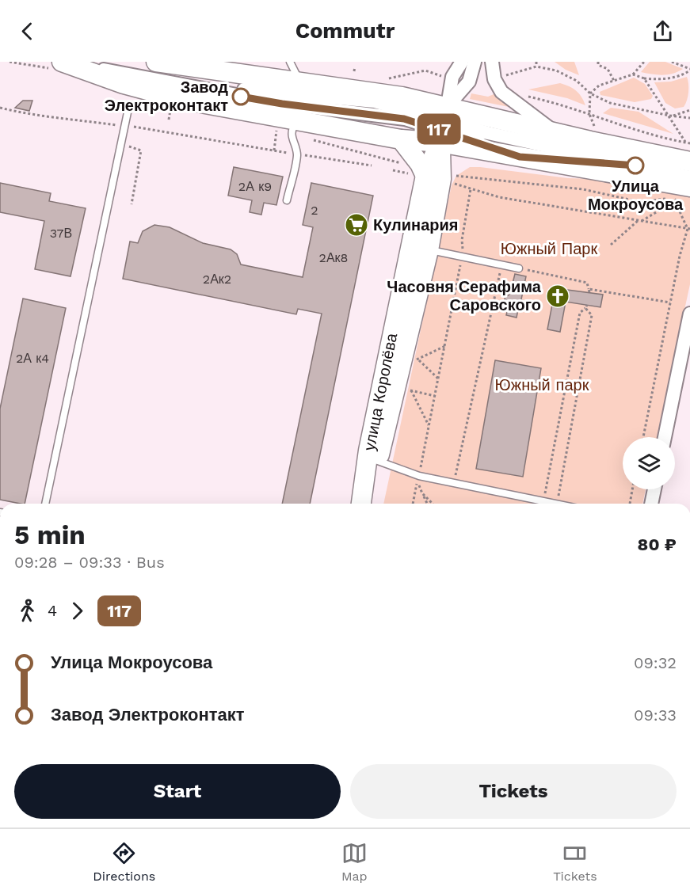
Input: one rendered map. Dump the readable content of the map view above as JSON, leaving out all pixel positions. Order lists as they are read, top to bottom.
{
  "streets": {
    "main road": ["улица Королёва"]
  },
  "parks": ["Южный Парк", "Южный парк"],
  "places": {
    "other": ["Завод Электроконтакт", "Улица Мокроусова"],
    "supermarket": ["Кулинария"],
    "church": ["Часовня Серафима Саровского"]
  },
  "lines": ["bus line 117"],
  "house_numbers": [
    "2А к9",
    "2",
    "37В",
    "2Ак8",
    "2Ак2",
    "2А к4"
  ],
  "page": {
    "header": "Commutr",
    "on_map": "117",
    "heading": ["5 min", "09:28 – 09:33 · Bus", "80 ₽"],
    "legs": ["4", "117"],
    "list": [
      {
        "name": "Улица Мокроусова",
        "value": "09:32"
      },
      {
        "name": "Завод Электроконтакт",
        "value": "09:33"
      }
    ],
    "buttons": ["Start", "Tickets"],
    "tabs": ["Directions", "Map", "Tickets"]
  }
}
